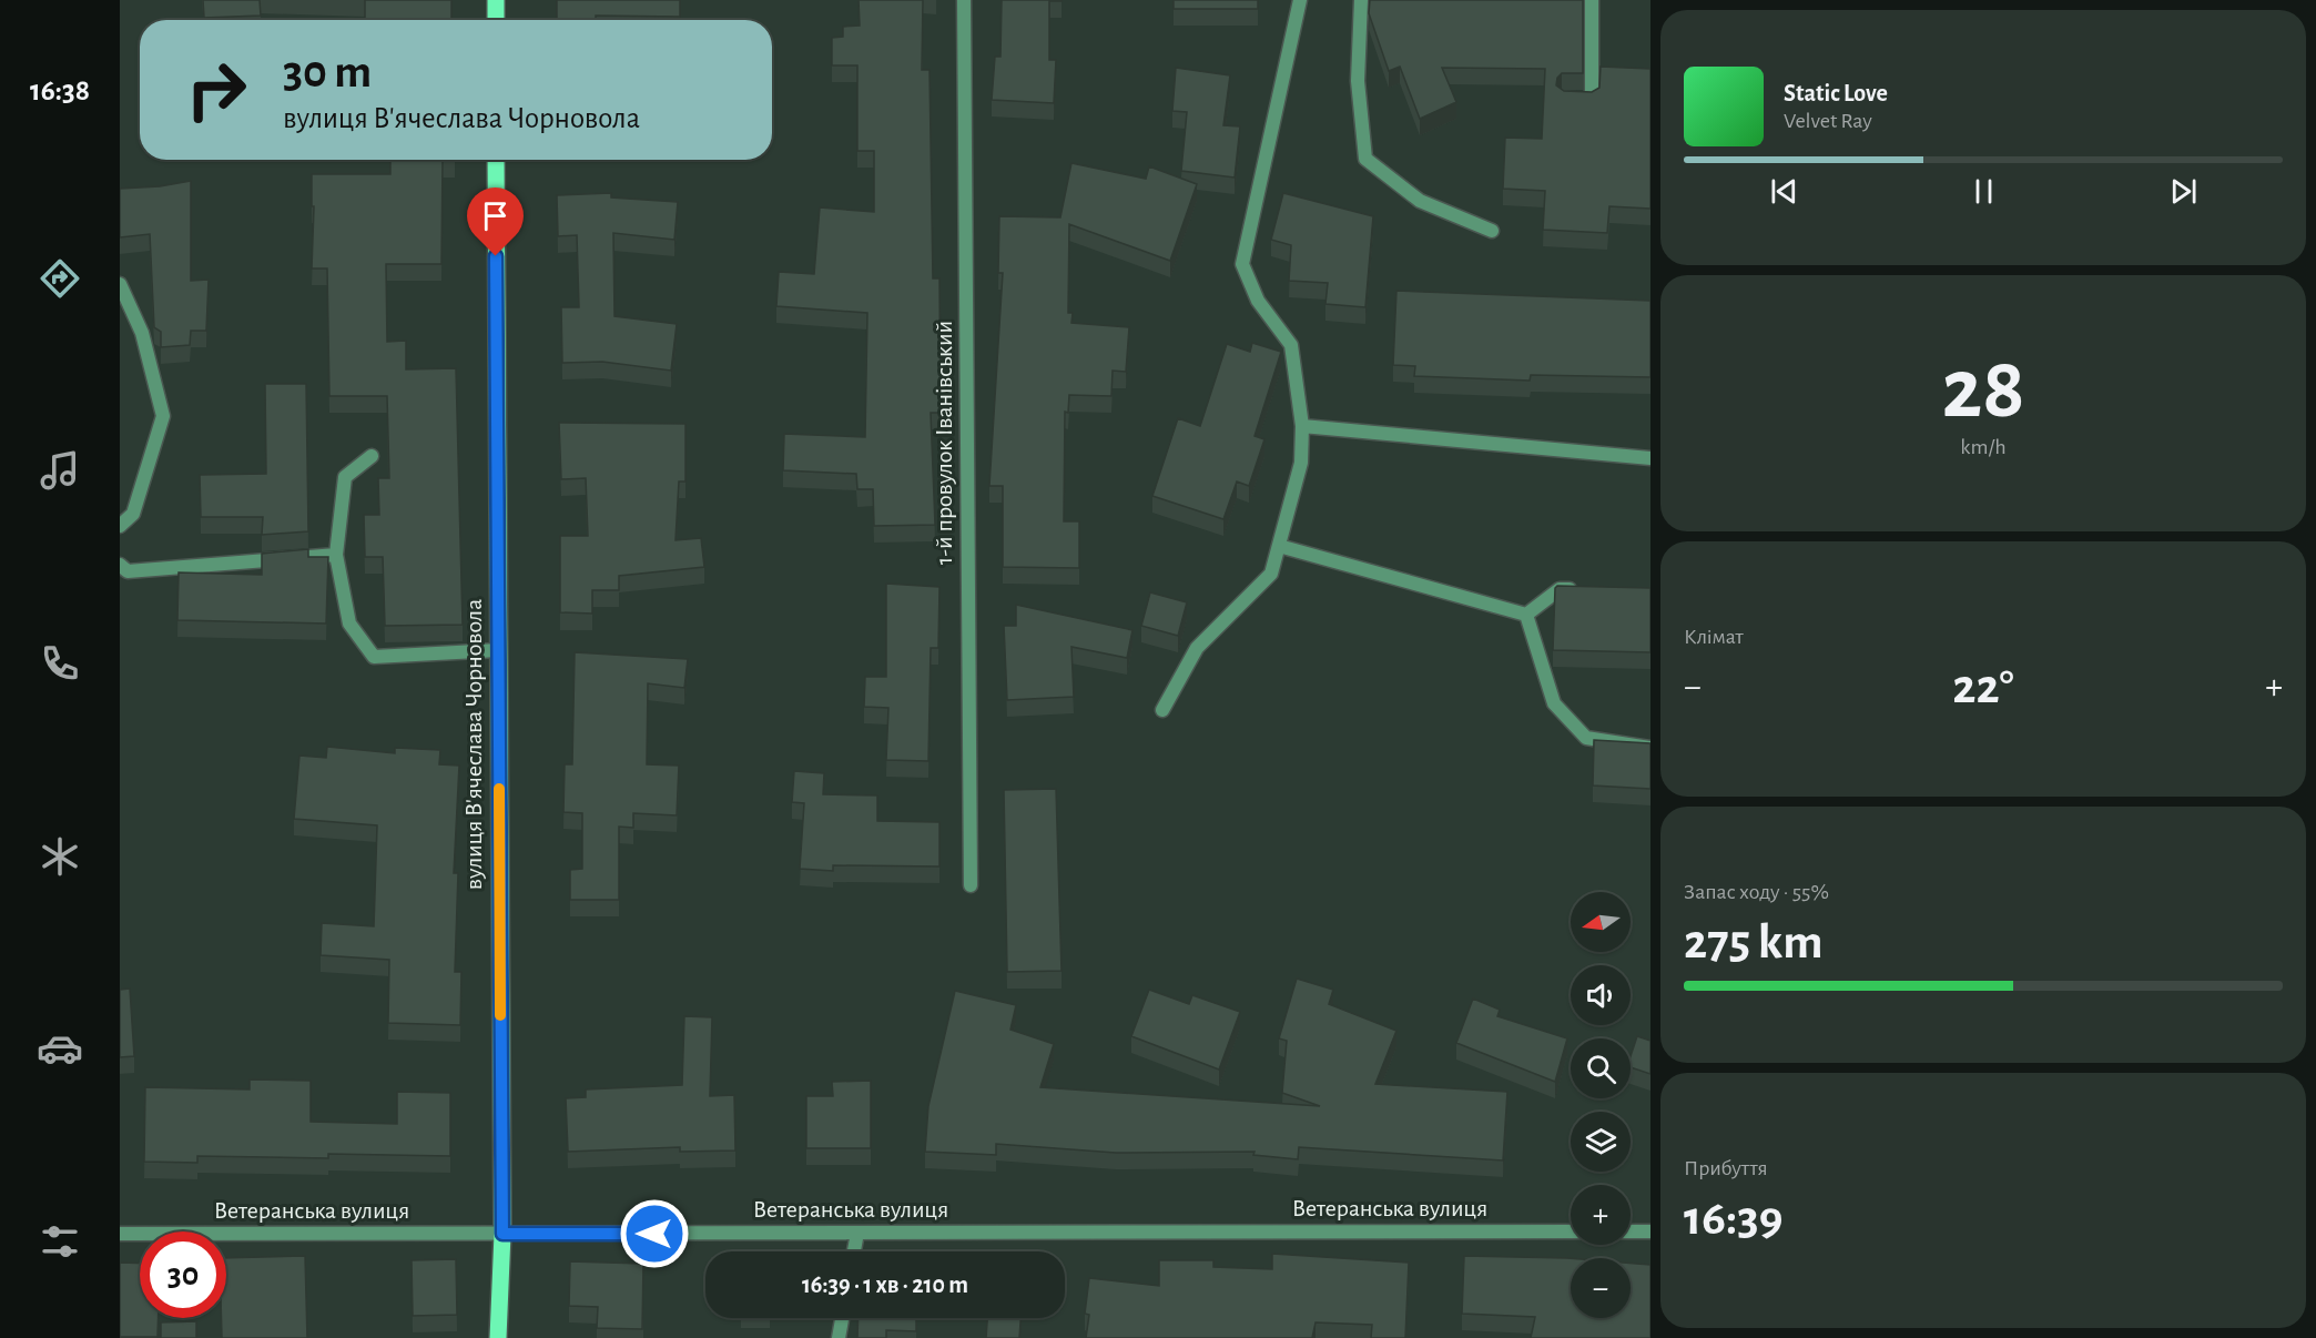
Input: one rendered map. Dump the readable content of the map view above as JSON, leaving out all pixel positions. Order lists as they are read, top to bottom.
{
  "streets": {
    "main road": ["вулиця В'ячеслава Чорновола"],
    "street": ["1-й провулок Іванівський", "Ветеранська вулиця"]
  },
  "crossings": [
    ["вулиця В'ячеслава Чорновола", "Ветеранська вулиця"]
  ],
  "north": "left",
  "page": {
    "tabs": "16:38",
    "turn": ["30 m", "вулиця В'ячеслава Чорновола"],
    "song": ["Static Love", "Velvet Ray"],
    "tile": [
      ["28", "km/h"],
      "Клімат",
      ["Запас ходу · 55%", "275 km"],
      ["Прибуття", "16:39"]
    ],
    "heat": ["−", "22°", "+"],
    "map_buttons": ["+", "−"],
    "limit": "30",
    "trip": "16:39 · 1 хв · 210 m"
  }
}
